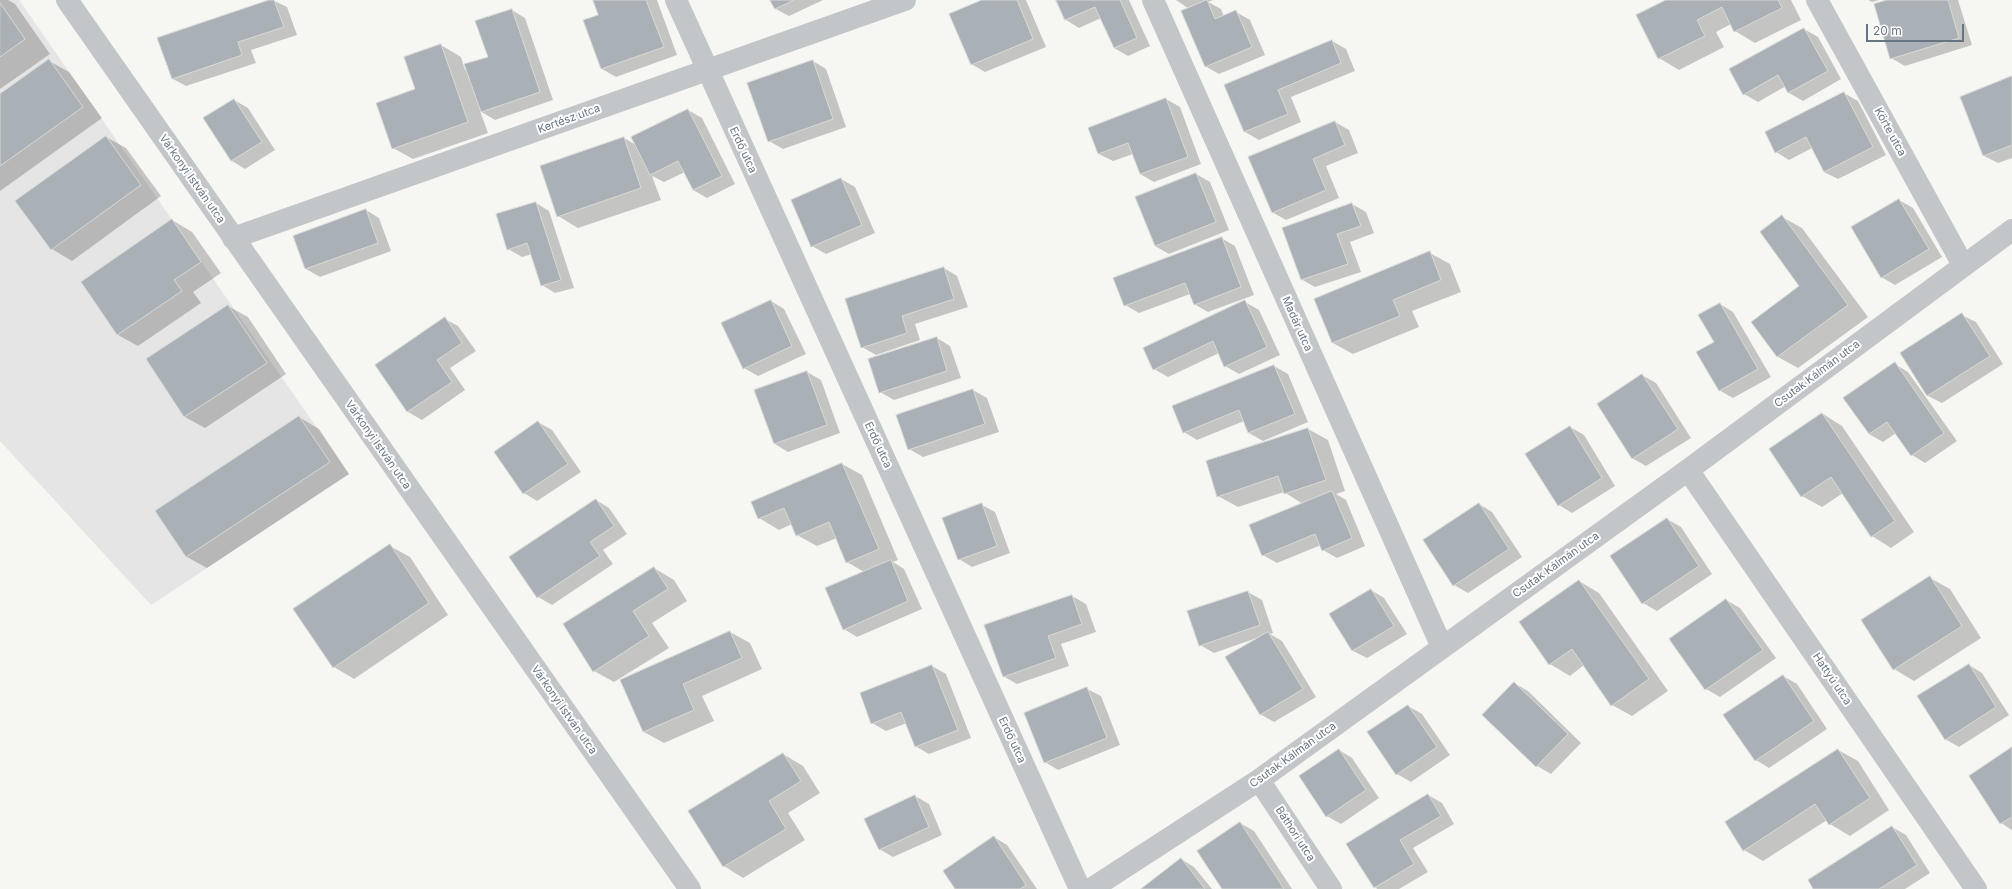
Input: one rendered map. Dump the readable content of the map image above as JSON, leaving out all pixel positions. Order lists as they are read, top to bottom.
{
  "streets": {
    "street": [
      "Kertész utca",
      "Körte utca",
      "Erdő utca",
      "Várkonyi István utca",
      "Madár utca",
      "Csutak Kálmán utca",
      "Hattyú utca",
      "Báthori utca"
    ]
  },
  "crossings": [
    ["Kertész utca", "Erdő utca"],
    ["Kertész utca", "Várkonyi István utca"],
    ["Körte utca", "Csutak Kálmán utca"],
    ["Madár utca", "Csutak Kálmán utca"],
    ["Csutak Kálmán utca", "Hattyú utca"],
    ["Csutak Kálmán utca", "Báthori utca"]
  ],
  "scale_bar": "20 m"
}
